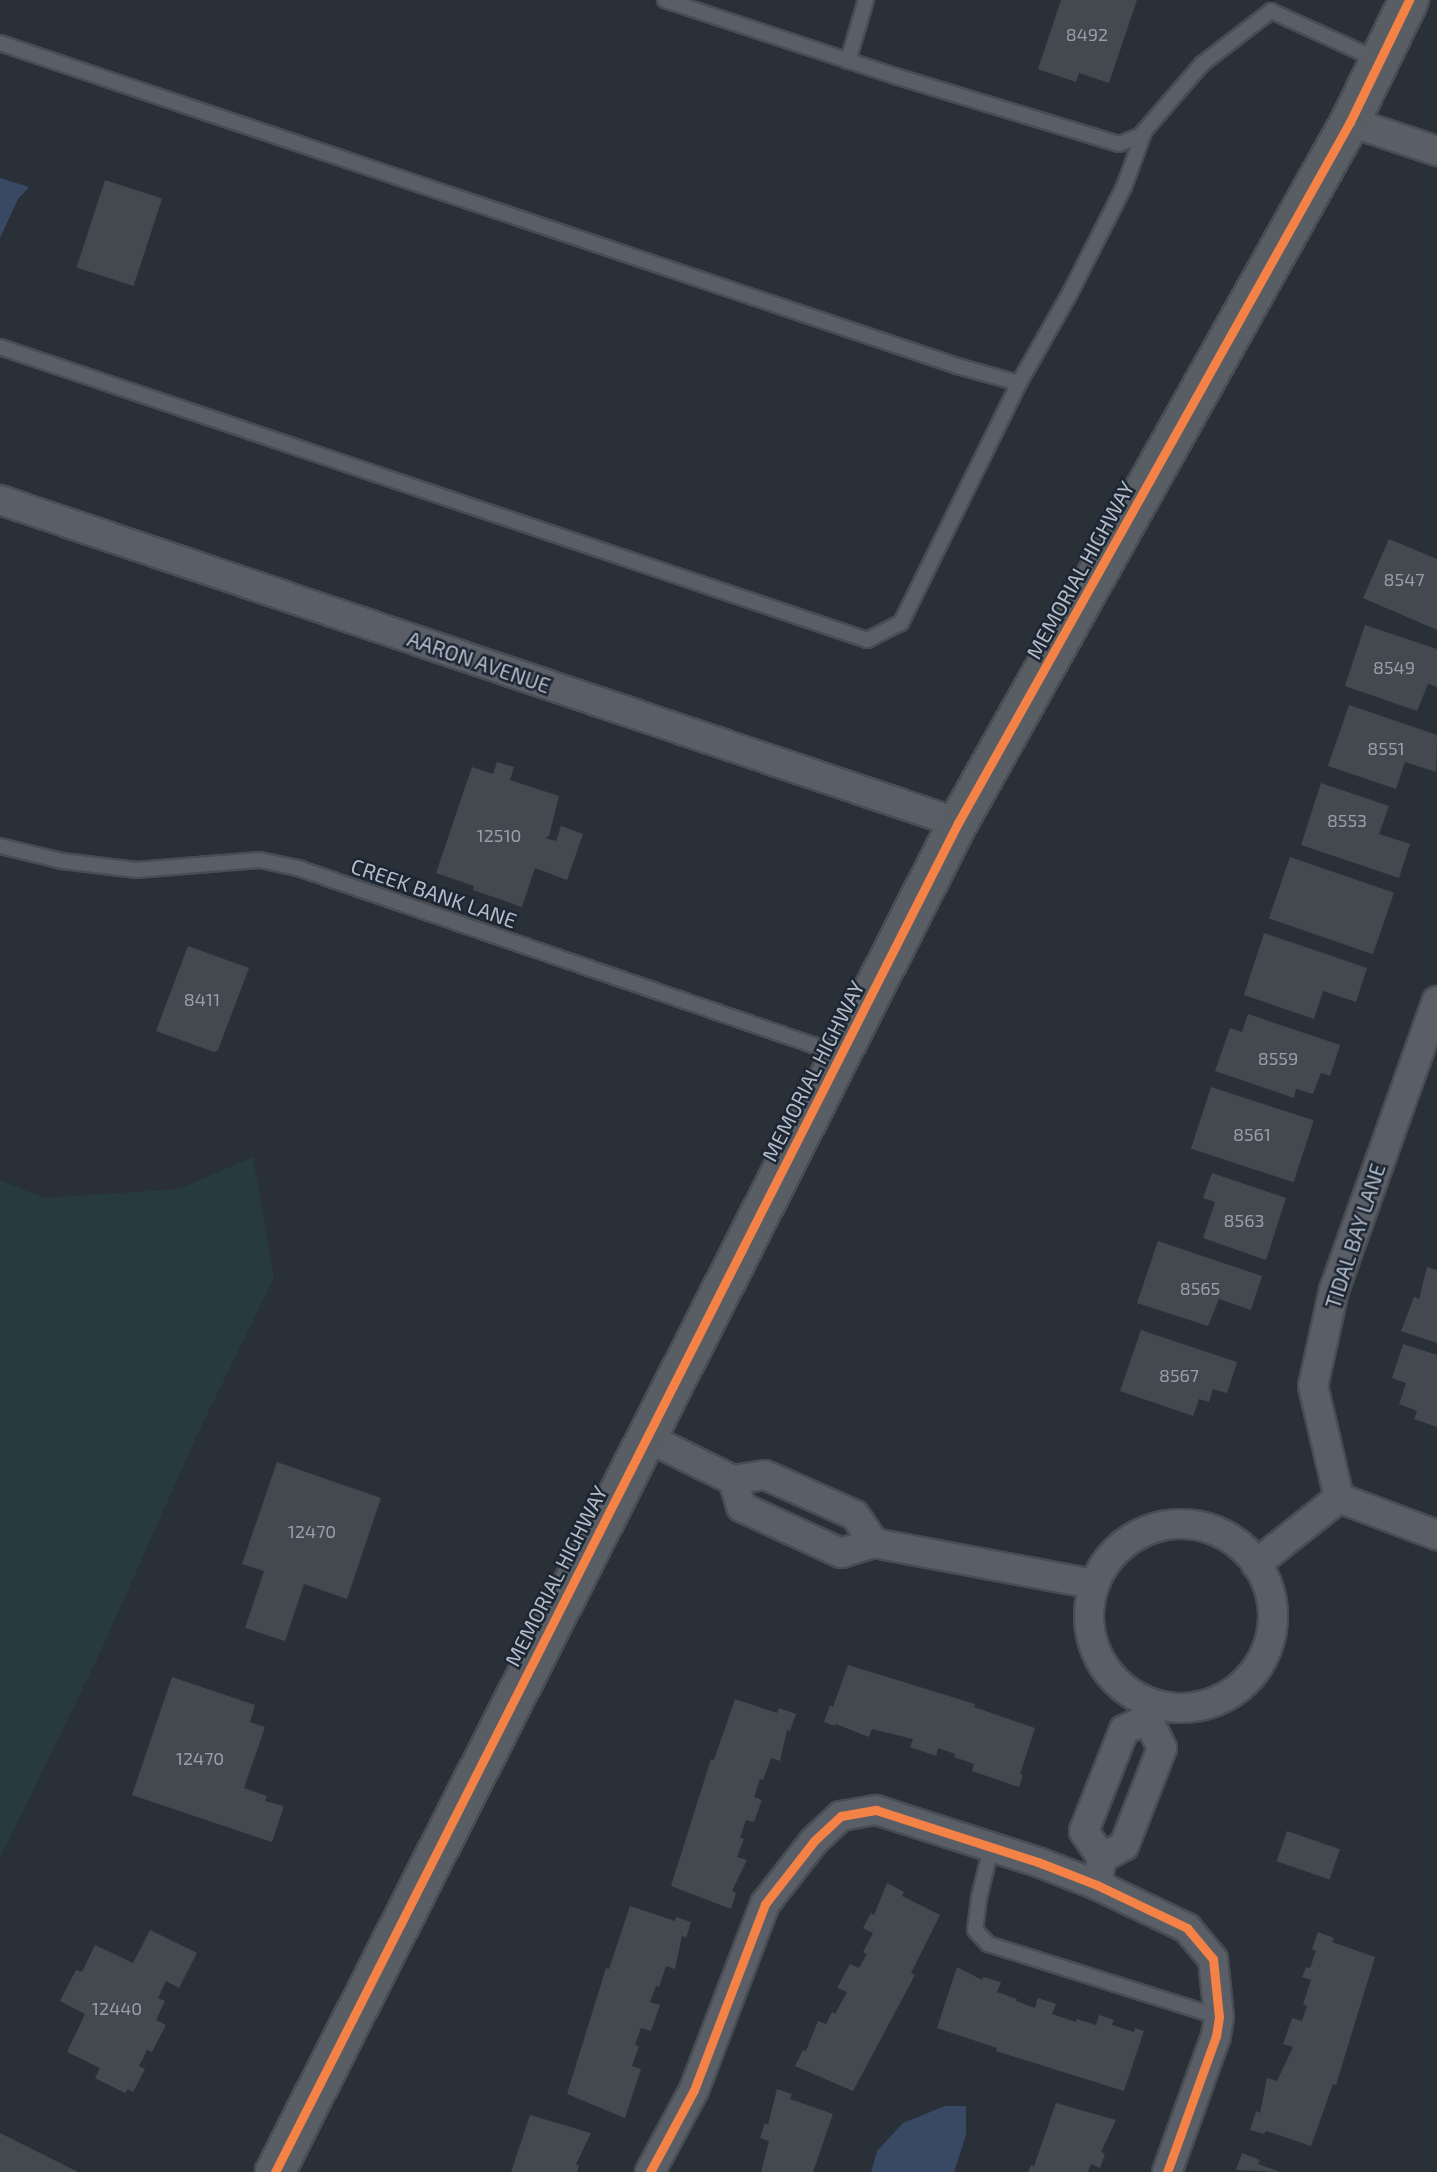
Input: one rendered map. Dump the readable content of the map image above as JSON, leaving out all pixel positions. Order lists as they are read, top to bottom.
{
  "streets": {
    "street": ["MEMORIAL HIGHWAY", "AARON AVENUE", "TIDAL BAY LANE"],
    "lane": ["CREEK BANK LANE"]
  },
  "crossings": [
    ["MEMORIAL HIGHWAY", "AARON AVENUE"],
    ["MEMORIAL HIGHWAY", "CREEK BANK LANE"]
  ],
  "house_numbers": [
    "8492",
    "8547",
    "8549",
    "8551",
    "8553",
    "12510",
    "8411",
    "8559",
    "8561",
    "8563",
    "8565",
    "8567",
    "12470",
    "12470",
    "12440"
  ]
}
